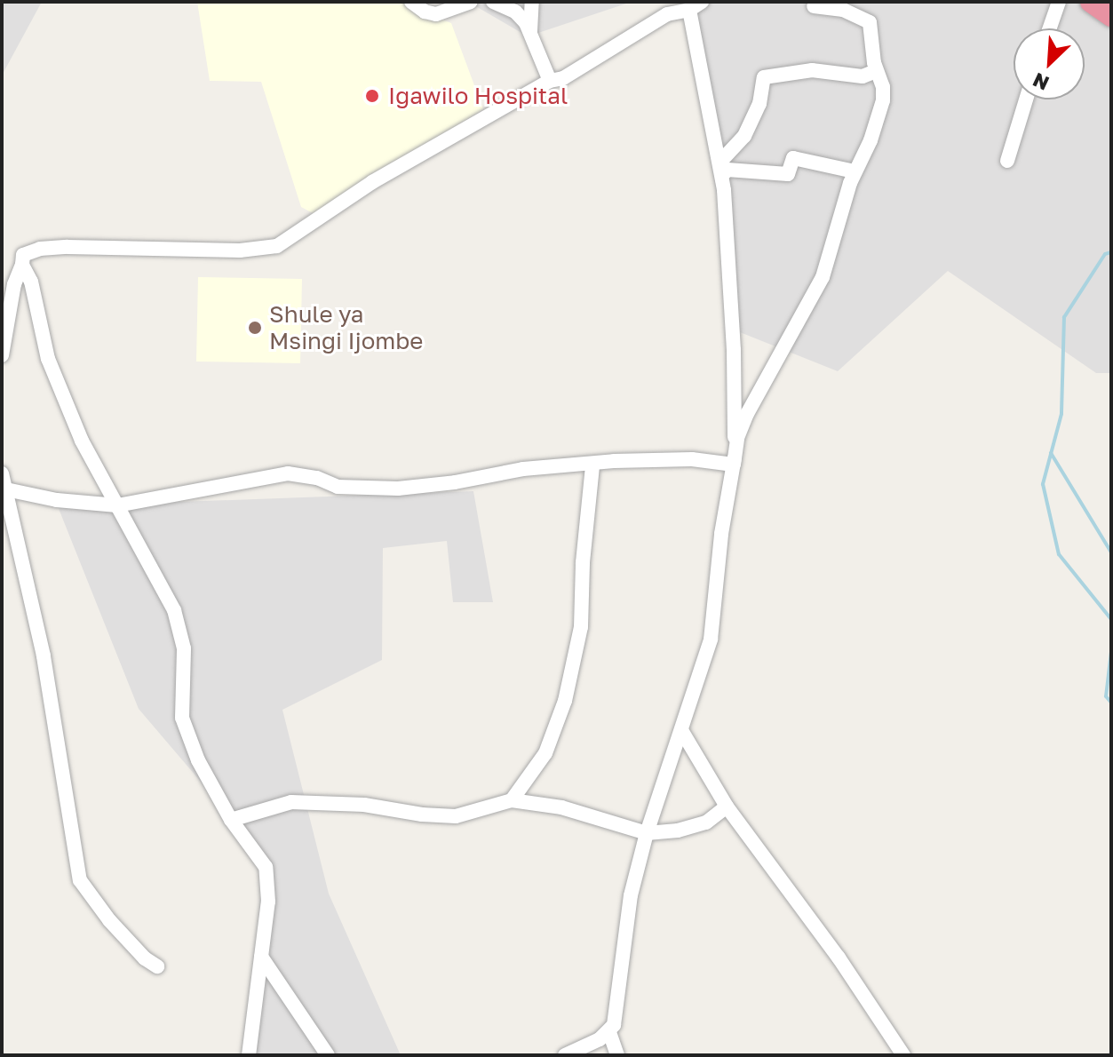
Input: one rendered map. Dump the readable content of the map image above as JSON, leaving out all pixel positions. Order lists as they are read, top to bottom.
{
  "places": ["Igawilo Hospital", "Shule ya Msingi Ijombe"],
  "north": "bottom left"
}
